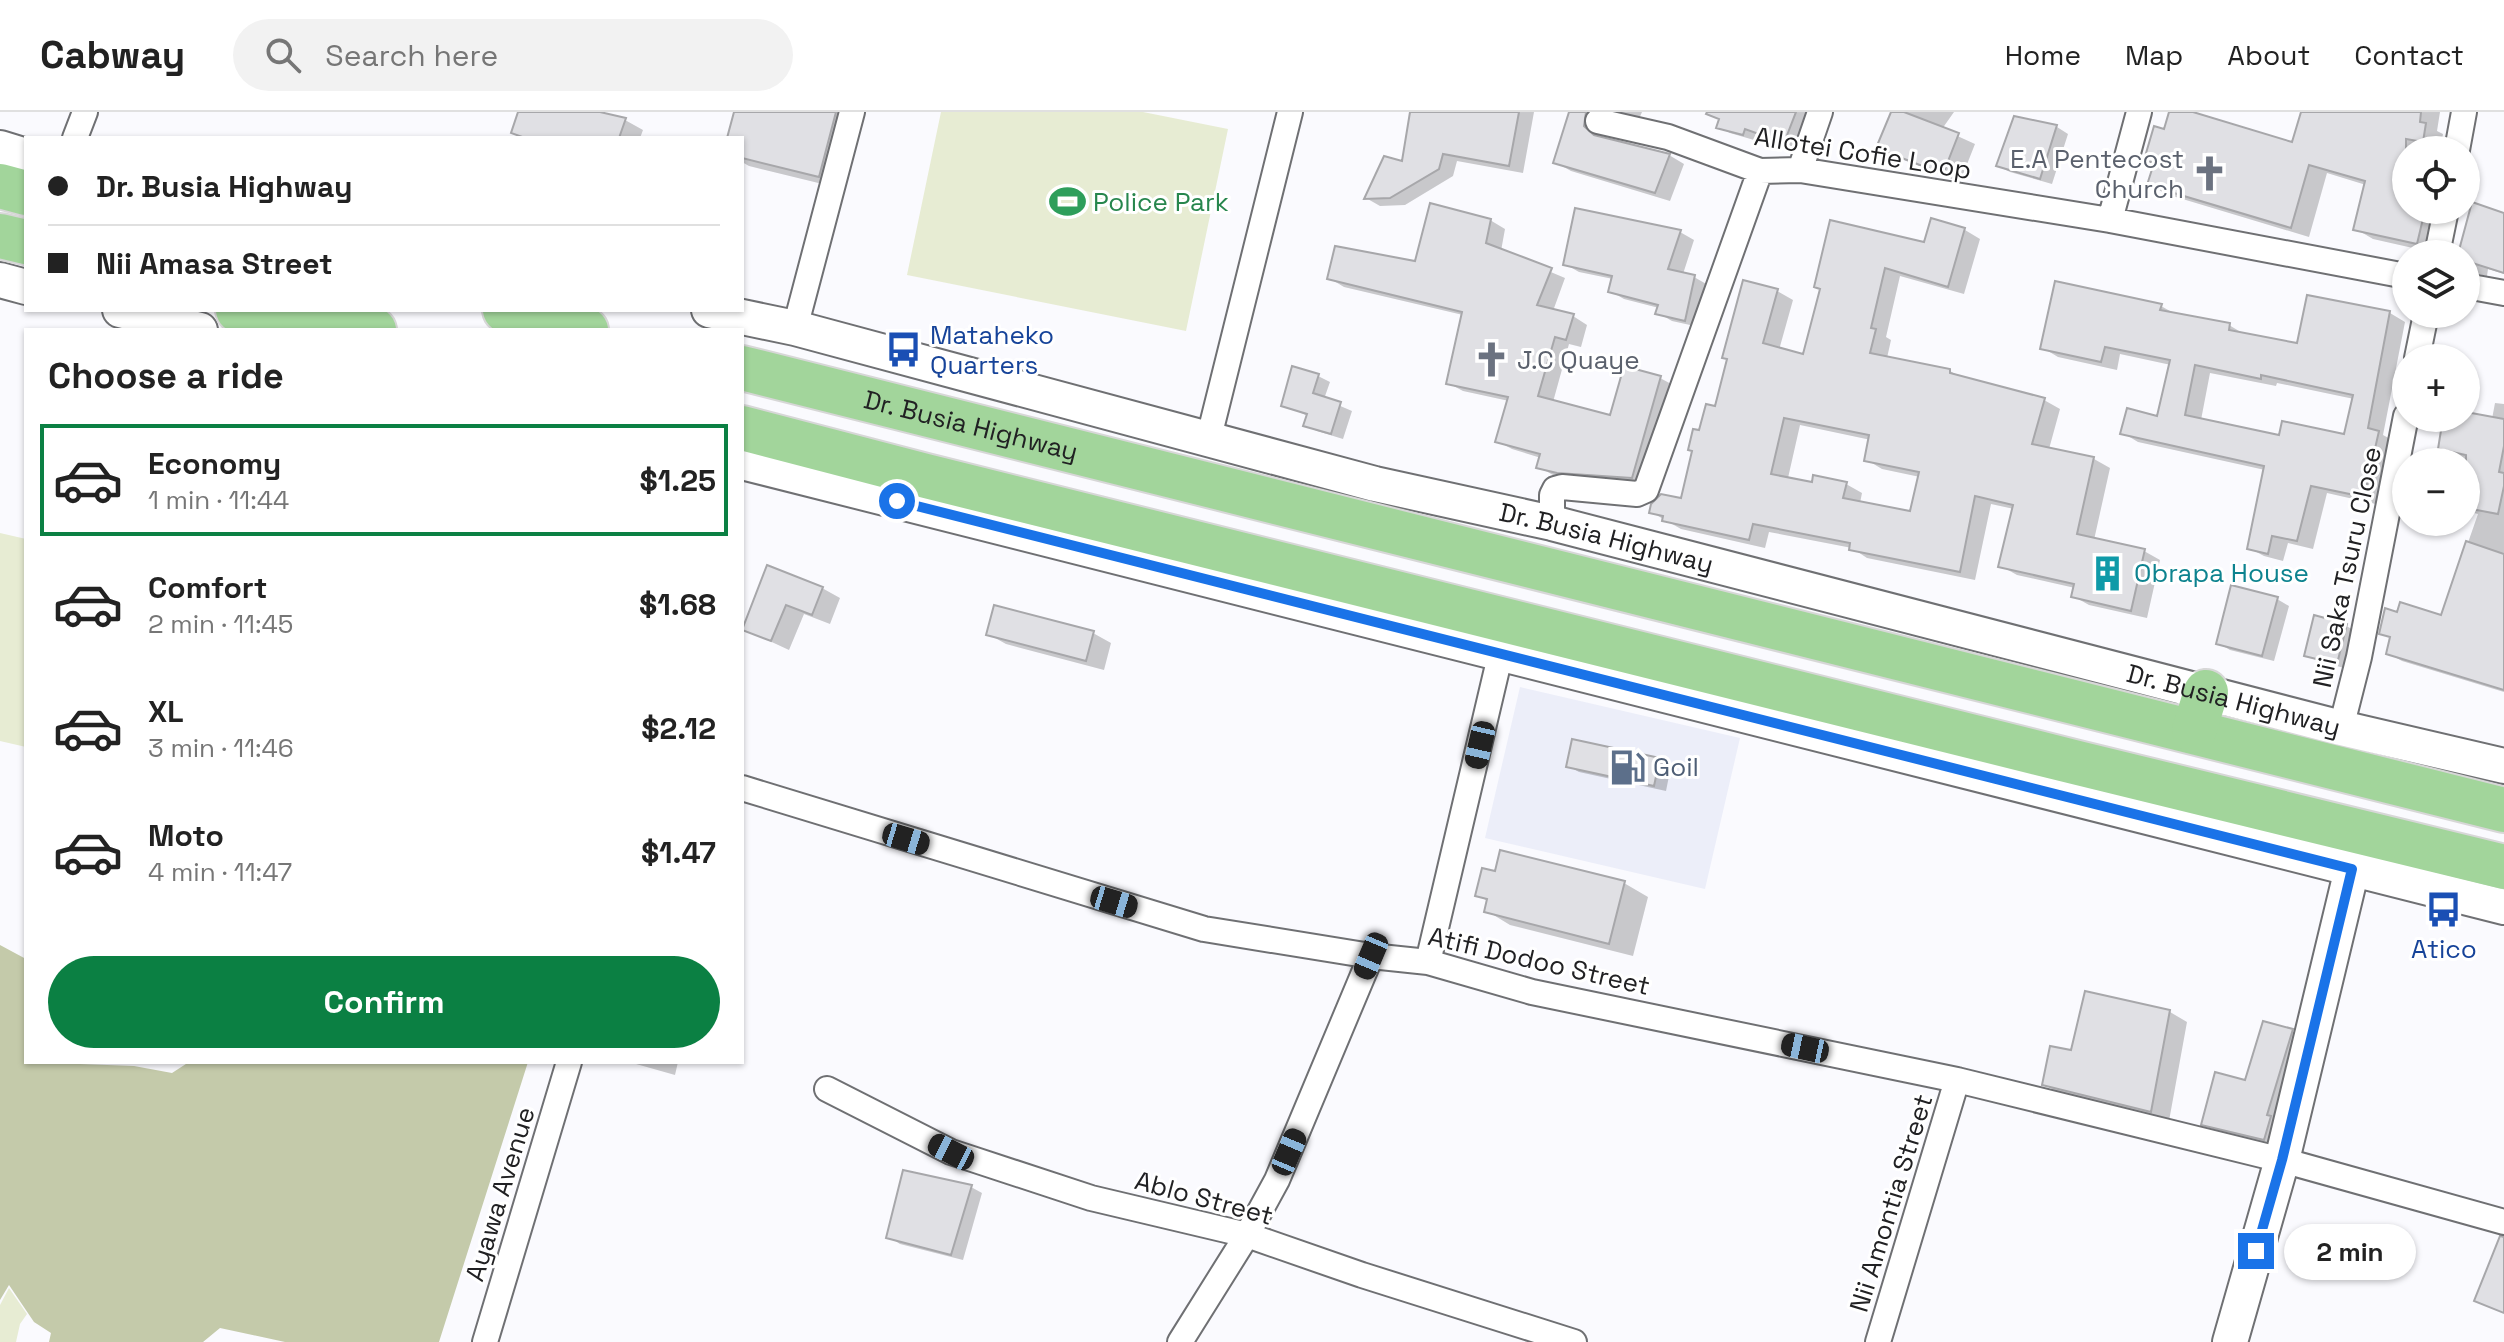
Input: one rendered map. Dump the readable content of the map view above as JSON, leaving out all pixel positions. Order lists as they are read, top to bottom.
{
  "streets": {
    "highway": ["Dr. Busia Highway"],
    "street": [
      "Allotei Cofie Loop",
      "Nii Saka Tsuru Close",
      "Atifi Dodoo Street",
      "Ayawa Avenue",
      "Ablo Street",
      "Nii Amontia Street"
    ]
  },
  "crossings": [
    ["Dr. Busia Highway", "Nii Saka Tsuru Close"],
    ["Atifi Dodoo Street", "Nii Amontia Street"]
  ],
  "places": {
    "church": ["E.A Pentecost Church", "J.C Quaye"],
    "sports": ["Police Park"],
    "bus stop": ["Mataheko Quarters", "Atico"],
    "building": ["Obrapa House"],
    "fuel station": ["Goil"]
  },
  "page": {
    "header": "Cabway",
    "search": "Search here",
    "nav": [
      "Home",
      "Map",
      "About",
      "Contact"
    ],
    "map_buttons": ["+", "−"],
    "banner": ["Dr. Busia Highway", "Nii Amasa Street"],
    "heading": "Choose a ride",
    "list": [
      {
        "name": "Economy",
        "note": "1 min · 11:44",
        "value": "$1.25"
      },
      {
        "name": "Comfort",
        "note": "2 min · 11:45",
        "value": "$1.68"
      },
      {
        "name": "XL",
        "note": "3 min · 11:46",
        "value": "$2.12"
      },
      {
        "name": "Moto",
        "note": "4 min · 11:47",
        "value": "$1.47"
      }
    ],
    "buttons": "Confirm",
    "bubble": "2 min"
  }
}
